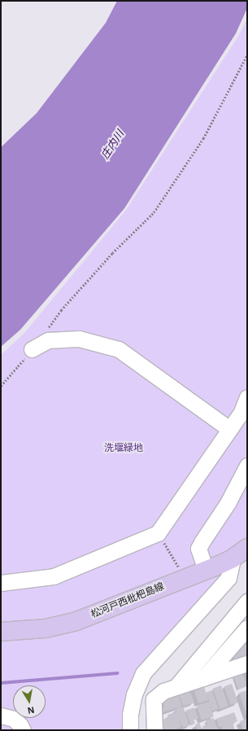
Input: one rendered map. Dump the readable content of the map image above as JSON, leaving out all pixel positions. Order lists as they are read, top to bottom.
{
  "streets": {
    "main road": ["松河戸西枇杷島線"]
  },
  "water": ["庄内川"],
  "parks": ["洗堰緑地"],
  "north": "bottom"
}
